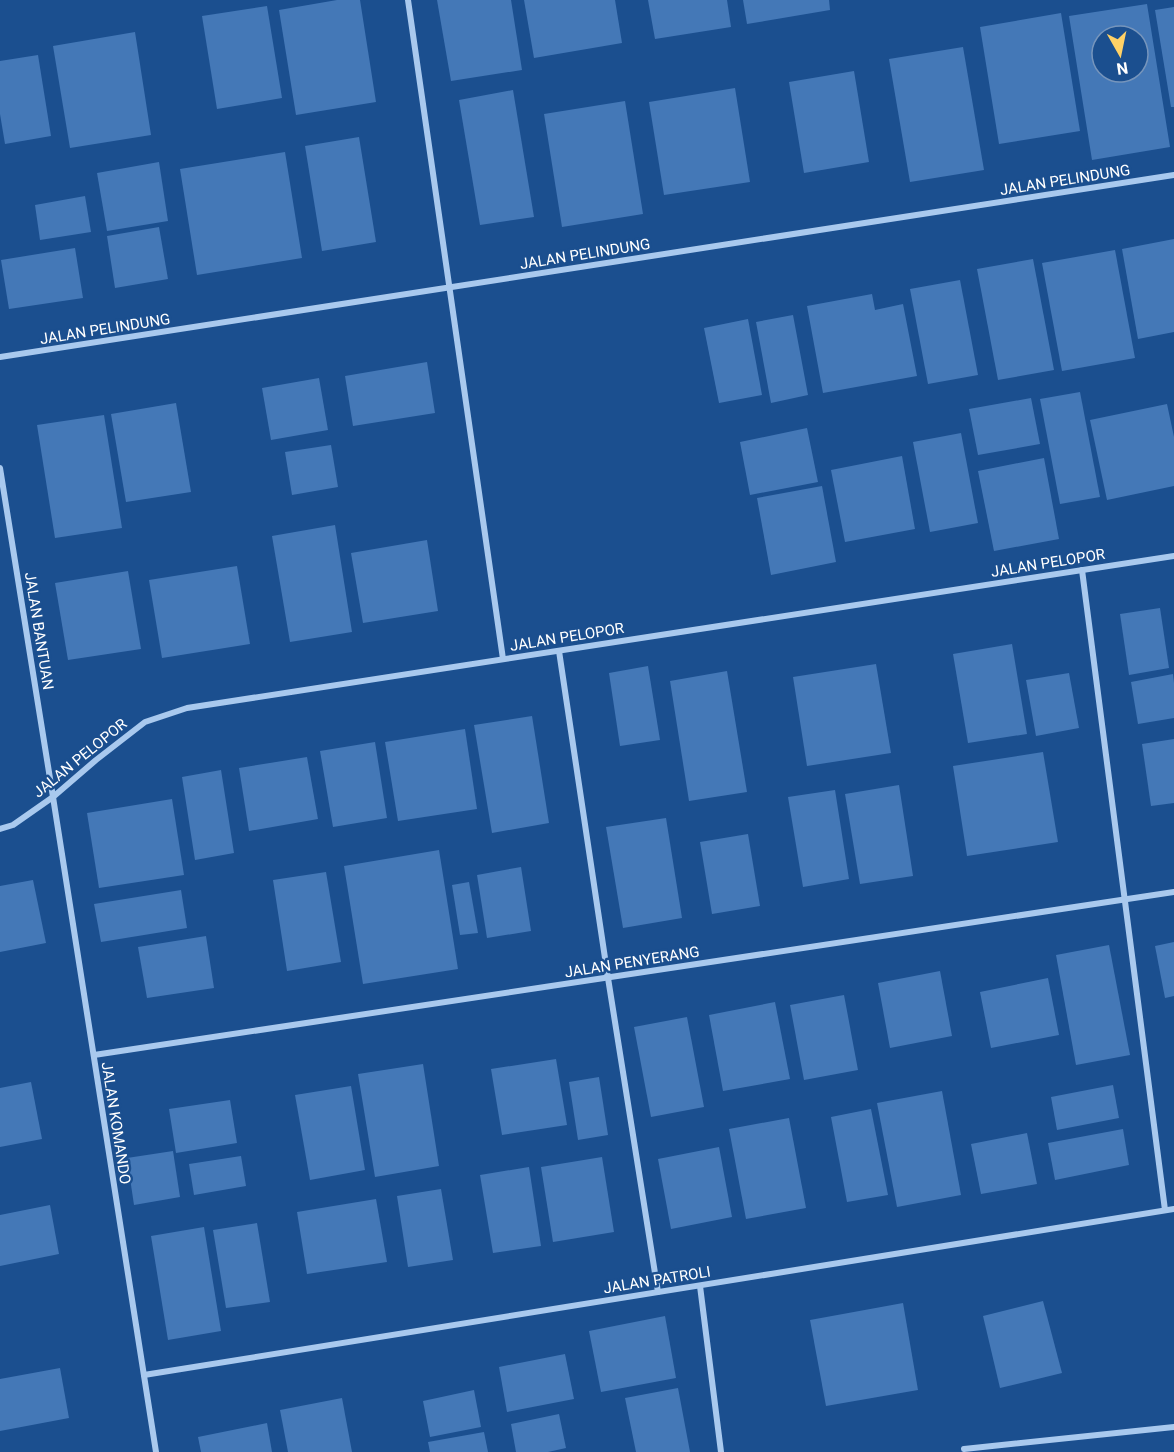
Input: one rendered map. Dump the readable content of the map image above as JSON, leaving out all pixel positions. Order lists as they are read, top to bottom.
{
  "streets": {
    "street": [
      "JALAN PELINDUNG",
      "JALAN PELOPOR",
      "JALAN BANTUAN",
      "JALAN PENYERANG",
      "JALAN KOMANDO",
      "JALAN PATROLI"
    ]
  },
  "crossings": [
    ["JALAN PELOPOR", "JALAN BANTUAN"],
    ["JALAN PELOPOR", "JALAN KOMANDO"],
    ["JALAN BANTUAN", "JALAN KOMANDO"],
    ["JALAN PENYERANG", "JALAN KOMANDO"],
    ["JALAN KOMANDO", "JALAN PATROLI"]
  ],
  "north": "bottom"
}
